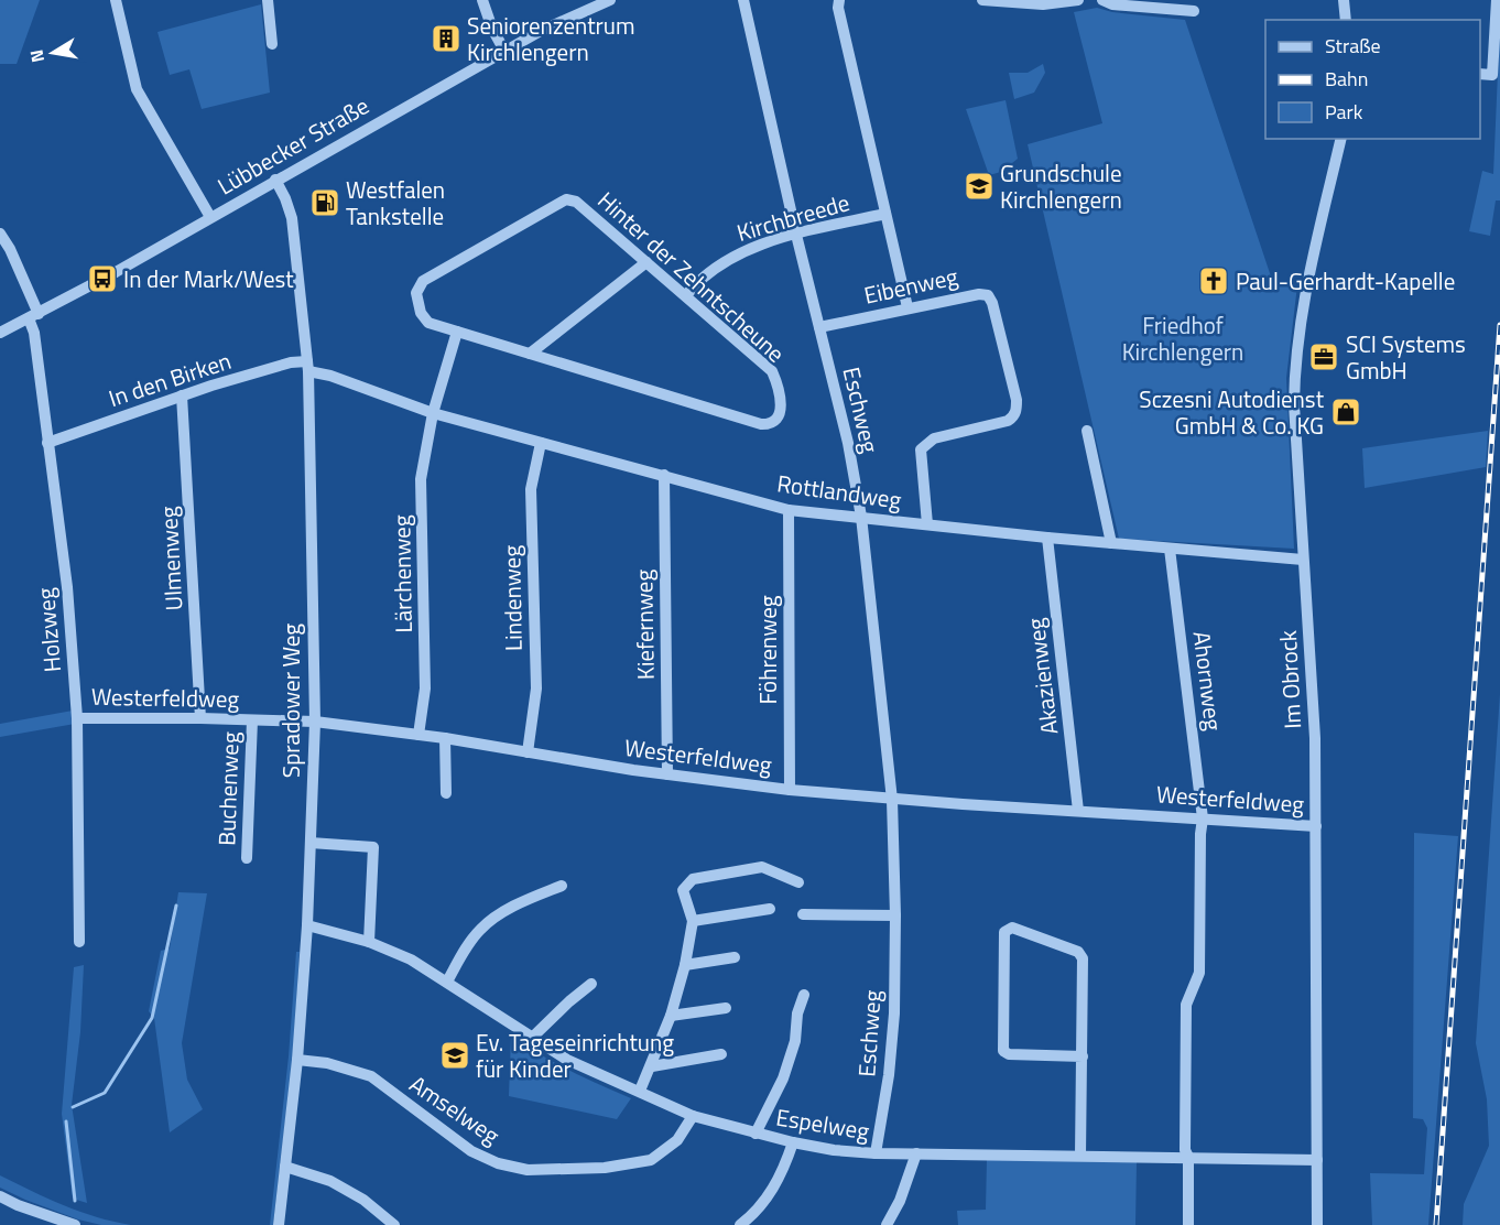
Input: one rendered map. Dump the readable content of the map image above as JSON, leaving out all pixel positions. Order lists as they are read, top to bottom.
{
  "streets": {
    "street": [
      "Lübbecker Straße",
      "Kirchbreede",
      "Hinter der Zehntscheune",
      "Eibenweg",
      "In den Birken",
      "Eschweg",
      "Rottlandweg",
      "Ulmenweg",
      "Lärchenweg",
      "Lindenweg",
      "Kiefernweg",
      "Holzweg",
      "Föhrenweg",
      "Akazienweg",
      "Im Obrock",
      "Ahornweg",
      "Westerfeldweg",
      "Spradower Weg",
      "Buchenweg",
      "Amselweg",
      "Espelweg"
    ]
  },
  "crossings": [
    ["Lübbecker Straße", "Holzweg"],
    ["Lübbecker Straße", "Spradower Weg"],
    ["Kirchbreede", "Hinter der Zehntscheune"],
    ["Kirchbreede", "Eibenweg"],
    ["Kirchbreede", "Eschweg"],
    ["Hinter der Zehntscheune", "Lärchenweg"],
    ["Eibenweg", "Eschweg"],
    ["Eibenweg", "Rottlandweg"],
    ["In den Birken", "Rottlandweg"],
    ["In den Birken", "Ulmenweg"],
    ["In den Birken", "Holzweg"],
    ["In den Birken", "Spradower Weg"],
    ["Eschweg", "Rottlandweg"],
    ["Eschweg", "Westerfeldweg"],
    ["Eschweg", "Espelweg"],
    ["Rottlandweg", "Lärchenweg"],
    ["Rottlandweg", "Lindenweg"],
    ["Rottlandweg", "Kiefernweg"],
    ["Rottlandweg", "Föhrenweg"],
    ["Rottlandweg", "Akazienweg"],
    ["Rottlandweg", "Im Obrock"],
    ["Rottlandweg", "Ahornweg"],
    ["Rottlandweg", "Spradower Weg"],
    ["Ulmenweg", "Westerfeldweg"],
    ["Lärchenweg", "Westerfeldweg"],
    ["Lindenweg", "Westerfeldweg"],
    ["Kiefernweg", "Westerfeldweg"],
    ["Holzweg", "Westerfeldweg"],
    ["Föhrenweg", "Westerfeldweg"],
    ["Akazienweg", "Westerfeldweg"],
    ["Im Obrock", "Westerfeldweg"],
    ["Im Obrock", "Espelweg"],
    ["Ahornweg", "Westerfeldweg"],
    ["Ahornweg", "Espelweg"],
    ["Westerfeldweg", "Spradower Weg"],
    ["Westerfeldweg", "Buchenweg"],
    ["Spradower Weg", "Amselweg"],
    ["Spradower Weg", "Espelweg"],
    ["Amselweg", "Espelweg"]
  ],
  "parks": ["Friedhof Kirchlengern"],
  "places": {
    "building": ["Seniorenzentrum Kirchlengern"],
    "school or university": ["Grundschule Kirchlengern", "Ev. Tageseinrichtung für Kinder"],
    "fuel station": ["Westfalen Tankstelle"],
    "bus stop": ["In der Mark/West"],
    "church": ["Paul-Gerhardt-Kapelle"],
    "office": ["SCI Systems GmbH"],
    "shop": ["Sczesni Autodienst GmbH & Co. KG"]
  },
  "legend": ["Straße", "Bahn", "Park"],
  "north": "left"
}
